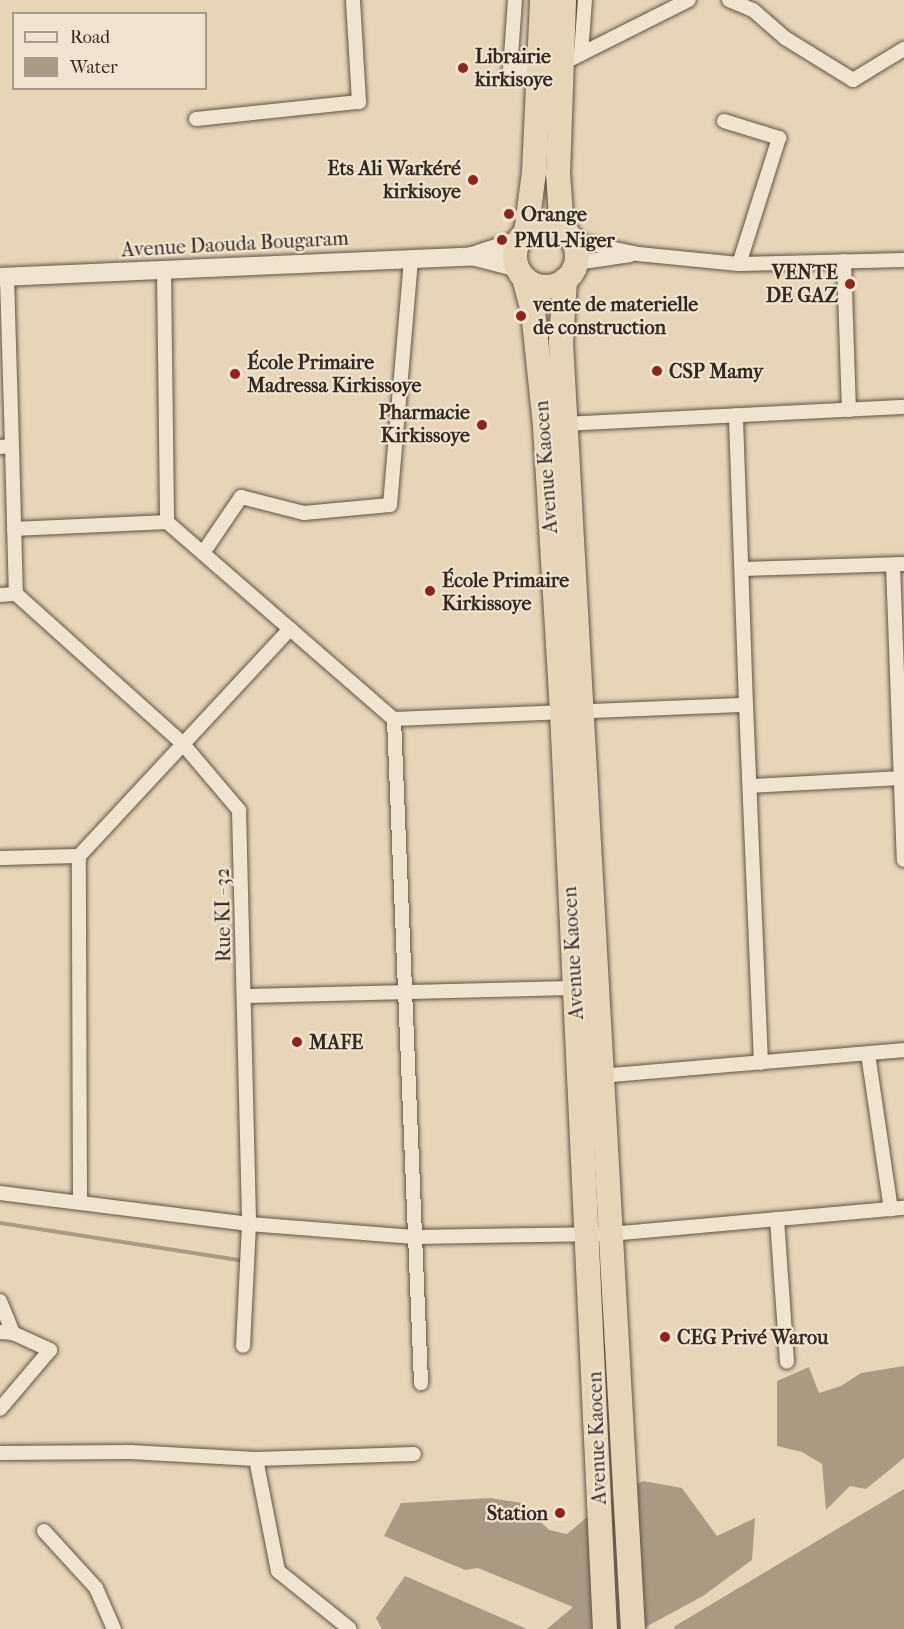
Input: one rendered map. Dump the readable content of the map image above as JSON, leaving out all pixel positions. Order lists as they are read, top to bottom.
{
  "streets": {
    "highway": ["Avenue Kaocen"],
    "street": ["Avenue Daouda Bougaram", "Rue KI - 32"]
  },
  "crossings": [
    ["Avenue Daouda Bougaram", "Avenue Kaocen"]
  ],
  "places": [
    "Librairie kirkisoye",
    "Ets Ali Warkéré kirkisoye",
    "Orange",
    "PMU-Niger",
    "VENTE DE GAZ",
    "vente de materielle de construction",
    "CSP Mamy",
    "École Primaire Madressa Kirkissoye",
    "Pharmacie Kirkissoye",
    "École Primaire Kirkissoye",
    "MAFE",
    "CEG Privé Warou",
    "Station"
  ],
  "legend": ["Road", "Water"]
}
